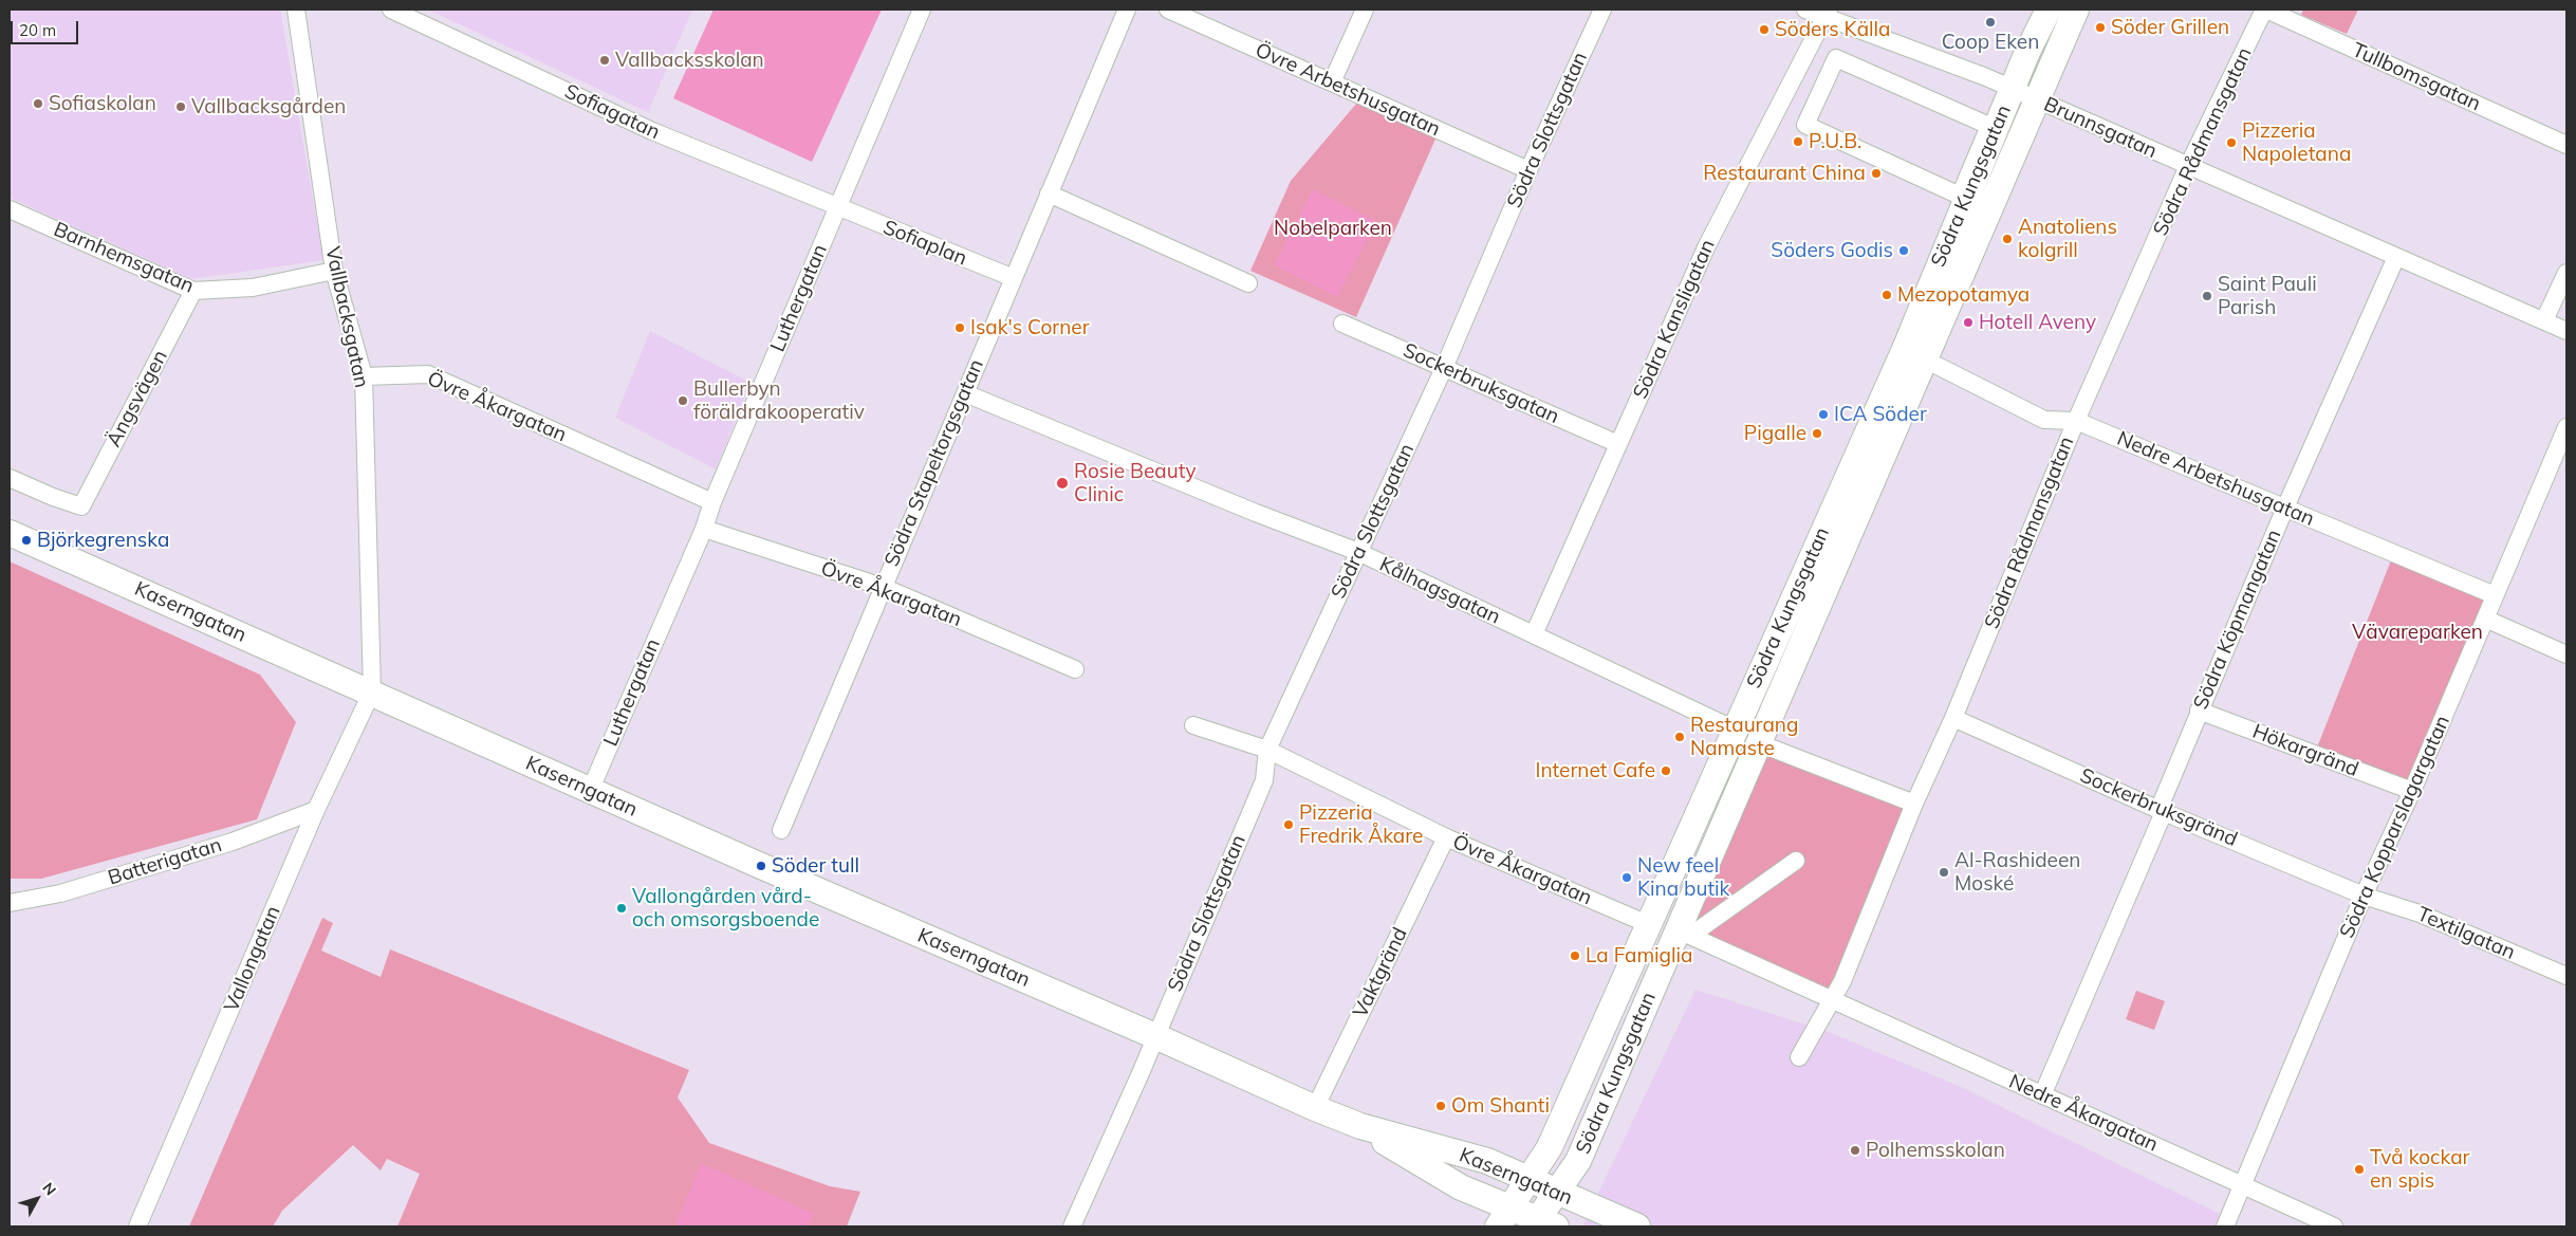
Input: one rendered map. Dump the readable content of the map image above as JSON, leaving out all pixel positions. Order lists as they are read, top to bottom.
{
  "streets": {
    "street": [
      "Tullbomsgatan",
      "Övre Arbetshusgatan",
      "Sofiagatan",
      "Brunnsgatan",
      "Södra Slottsgatan",
      "Södra Rådmansgatan",
      "Södra Kungsgatan",
      "Sofiaplan",
      "Barnhemsgatan",
      "Luthergatan",
      "Vallbacksgatan",
      "Södra Kansligatan",
      "Sockerbruksgatan",
      "Ängsvägen",
      "Övre Åkargatan",
      "Södra Stapeltorgsgatan",
      "Nedre Arbetshusgatan",
      "Kålhagsgatan",
      "Kaserngatan",
      "Södra Köpmangatan",
      "Hökargränd",
      "Sockerbruksgränd",
      "Södra Kopparslagargatan",
      "Batterigatan",
      "Textilgatan",
      "Vallongatan",
      "Vaktgränd",
      "Nedre Åkargatan"
    ]
  },
  "crossings": [
    ["Tullbomsgatan", "Södra Rådmansgatan"],
    ["Övre Arbetshusgatan", "Södra Slottsgatan"],
    ["Sofiagatan", "Sofiaplan"],
    ["Sofiagatan", "Luthergatan"],
    ["Brunnsgatan", "Södra Rådmansgatan"],
    ["Brunnsgatan", "Södra Kungsgatan"],
    ["Brunnsgatan", "Södra Kansligatan"],
    ["Brunnsgatan", "Södra Köpmangatan"],
    ["Södra Slottsgatan", "Sockerbruksgatan"],
    ["Södra Slottsgatan", "Övre Åkargatan"],
    ["Södra Slottsgatan", "Kålhagsgatan"],
    ["Södra Slottsgatan", "Kaserngatan"],
    ["Södra Rådmansgatan", "Nedre Arbetshusgatan"],
    ["Södra Rådmansgatan", "Sockerbruksgränd"],
    ["Södra Rådmansgatan", "Nedre Åkargatan"],
    ["Södra Kungsgatan", "Övre Åkargatan"],
    ["Södra Kungsgatan", "Kålhagsgatan"],
    ["Södra Kungsgatan", "Kaserngatan"],
    ["Sofiaplan", "Luthergatan"],
    ["Sofiaplan", "Södra Stapeltorgsgatan"],
    ["Barnhemsgatan", "Vallbacksgatan"],
    ["Barnhemsgatan", "Ängsvägen"],
    ["Luthergatan", "Övre Åkargatan"],
    ["Luthergatan", "Kaserngatan"],
    ["Vallbacksgatan", "Övre Åkargatan"],
    ["Vallbacksgatan", "Kaserngatan"],
    ["Vallbacksgatan", "Vallongatan"],
    ["Södra Kansligatan", "Sockerbruksgatan"],
    ["Södra Kansligatan", "Kålhagsgatan"],
    ["Övre Åkargatan", "Södra Stapeltorgsgatan"],
    ["Övre Åkargatan", "Vaktgränd"],
    ["Södra Stapeltorgsgatan", "Kålhagsgatan"],
    ["Nedre Arbetshusgatan", "Södra Köpmangatan"],
    ["Nedre Arbetshusgatan", "Södra Kopparslagargatan"],
    ["Kaserngatan", "Vallongatan"],
    ["Kaserngatan", "Vaktgränd"],
    ["Södra Köpmangatan", "Hökargränd"],
    ["Södra Köpmangatan", "Sockerbruksgränd"],
    ["Södra Köpmangatan", "Nedre Åkargatan"],
    ["Hökargränd", "Södra Kopparslagargatan"],
    ["Sockerbruksgränd", "Södra Kopparslagargatan"],
    ["Sockerbruksgränd", "Textilgatan"],
    ["Södra Kopparslagargatan", "Textilgatan"],
    ["Södra Kopparslagargatan", "Nedre Åkargatan"],
    ["Batterigatan", "Vallongatan"]
  ],
  "parks": ["Nobelparken", "Vävareparken"],
  "places": [
    "Coop Eken",
    "Söder Grillen",
    "Söders Källa",
    "Vallbacksskolan",
    "Sofiaskolan",
    "Vallbacksgården",
    "P.U.B.",
    "Pizzeria Napoletana",
    "Restaurant China",
    "Anatoliens kolgrill",
    "Söders Godis",
    "Mezopotamya",
    "Saint Pauli Parish",
    "Hotell Aveny",
    "Isak's Corner",
    "Bullerbyn föräldrakooperativ",
    "ICA Söder",
    "Pigalle",
    "Rosie Beauty Clinic",
    "Björkegrenska",
    "Restaurang Namaste",
    "Internet Cafe",
    "Pizzeria Fredrik Åkare",
    "Söder tull",
    "Al-Rashideen Moské",
    "New feel Kina butik",
    "Vallongården vård- och omsorgsboende",
    "La Famiglia",
    "Om Shanti",
    "Polhemsskolan",
    "Två kockar en spis"
  ],
  "scale_bar": "20 m",
  "north": "top right"
}
